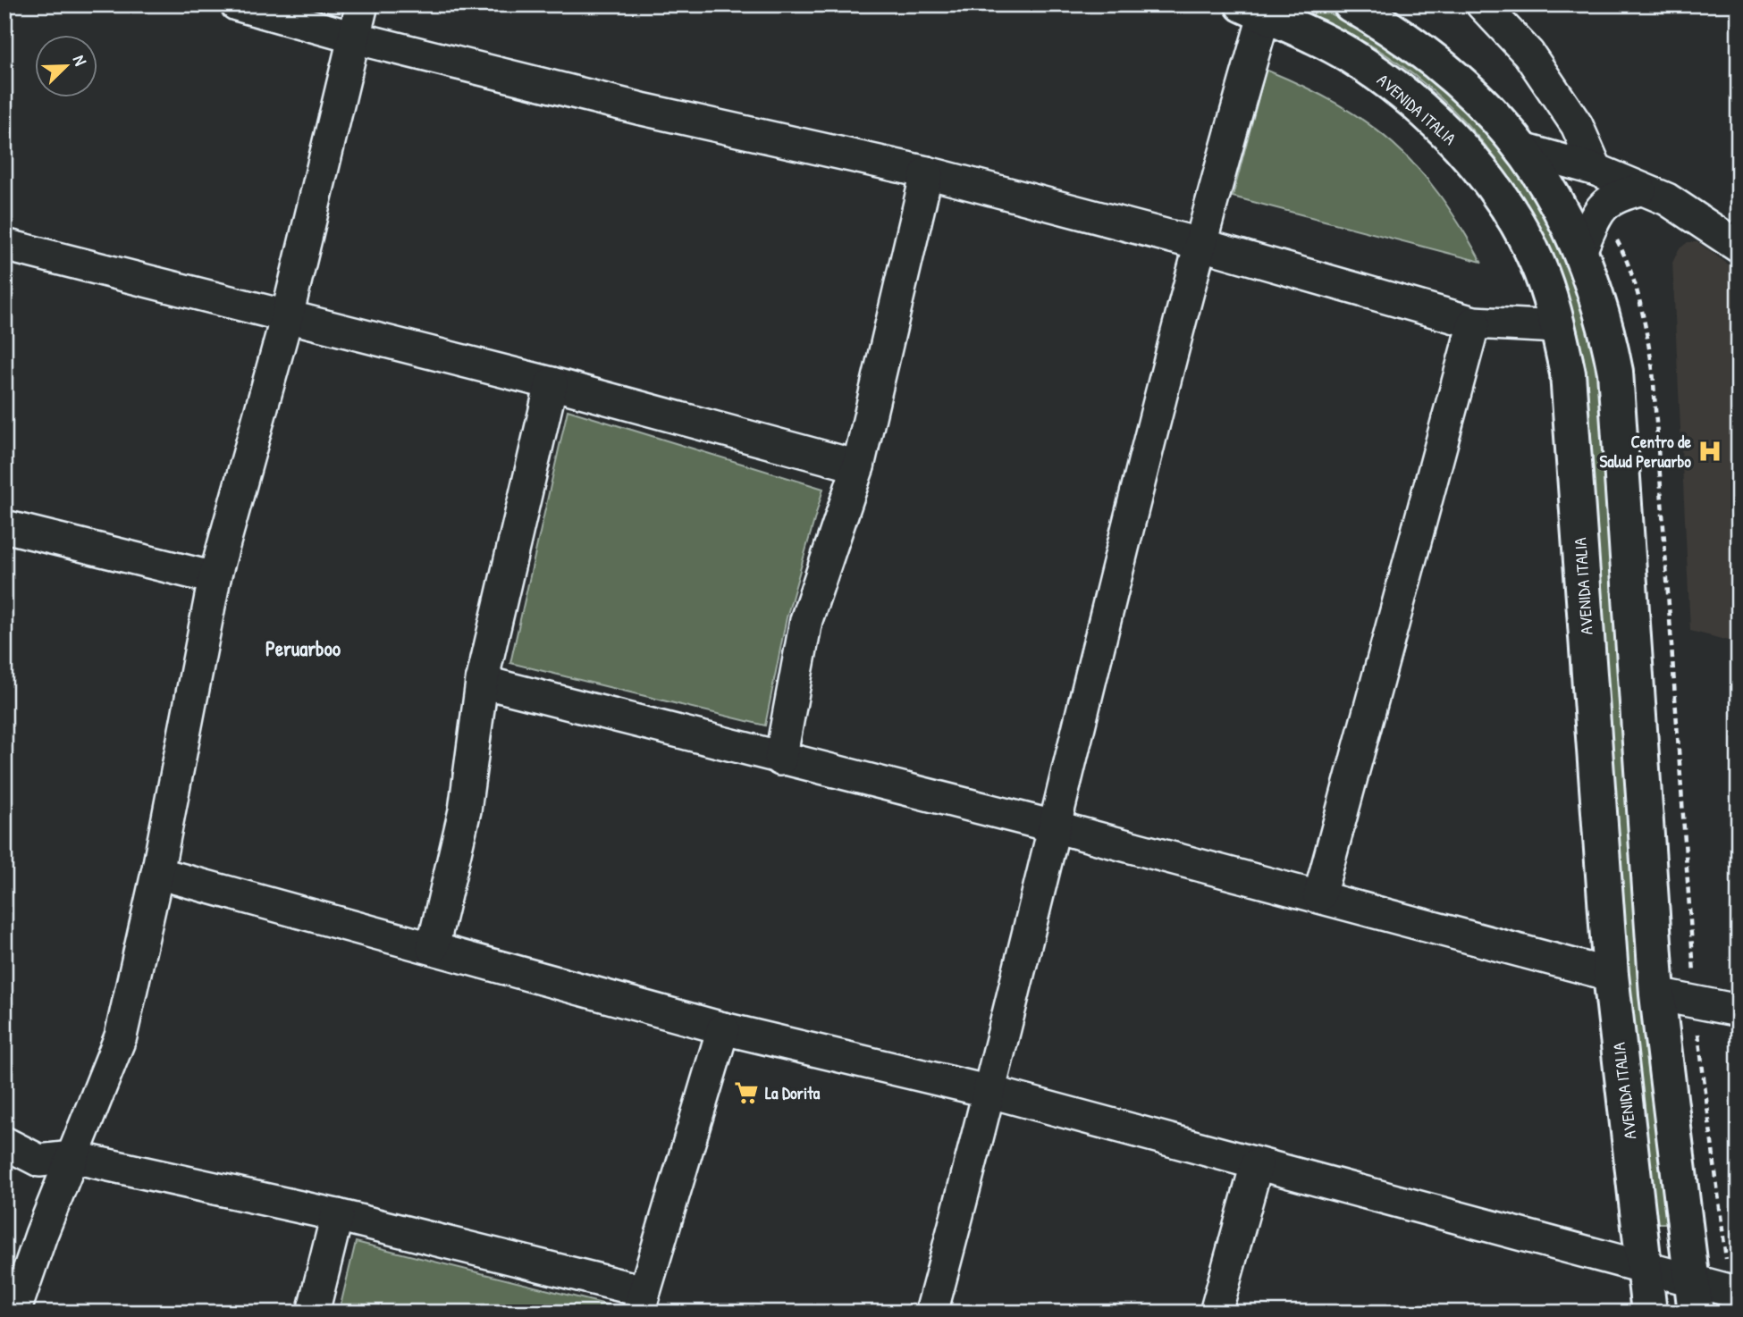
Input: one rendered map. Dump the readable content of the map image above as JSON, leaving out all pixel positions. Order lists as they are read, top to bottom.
{
  "streets": {
    "main road": ["AVENIDA ITALIA"]
  },
  "districts": ["Peruarboo"],
  "places": {
    "hospital": ["Centro de Salud Peruarbo"],
    "supermarket": ["La Dorita"]
  },
  "north": "top right"
}
